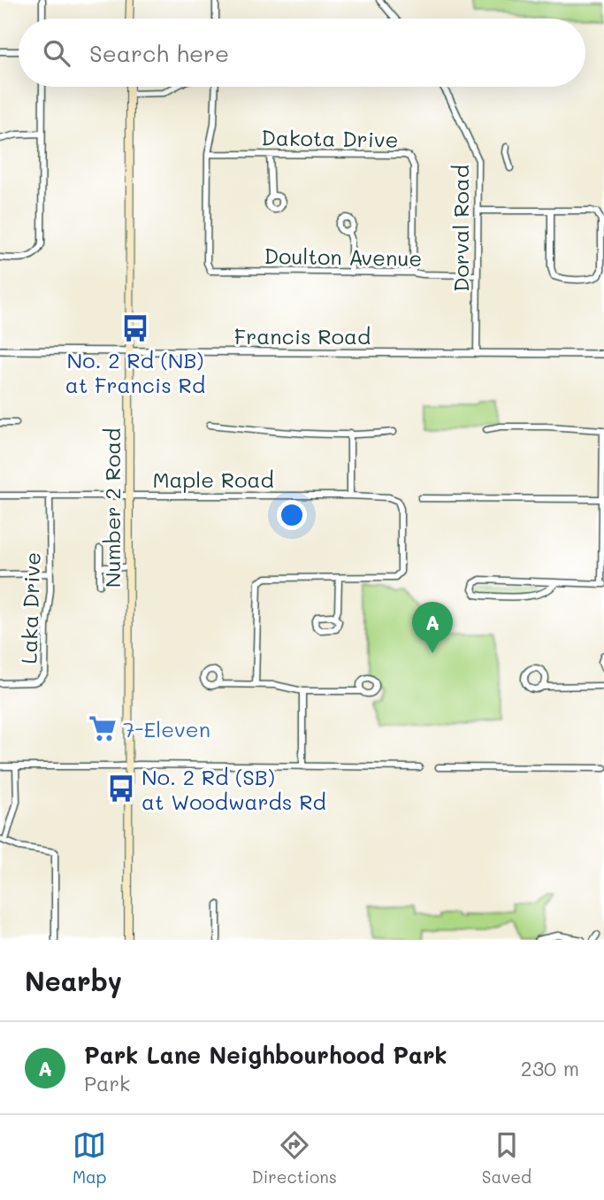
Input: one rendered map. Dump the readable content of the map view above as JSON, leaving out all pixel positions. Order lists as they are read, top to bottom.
{
  "streets": {
    "main road": ["Number 2 Road"],
    "street": [
      "Dakota Drive",
      "Dorval Road",
      "Doulton Avenue",
      "Francis Road",
      "Maple Road",
      "Laka Drive"
    ]
  },
  "crossings": [
    ["Dakota Drive", "Doulton Avenue"],
    ["Dorval Road", "Doulton Avenue"],
    ["Dorval Road", "Francis Road"],
    ["Francis Road", "Number 2 Road"],
    ["Maple Road", "Number 2 Road"],
    ["Maple Road", "Laka Drive"]
  ],
  "places": {
    "bus stop": ["No. 2 Rd (NB) at Francis Rd", "No. 2 Rd (SB) at Woodwards Rd"],
    "supermarket": ["7-Eleven"]
  },
  "page": {
    "search": "Search here",
    "pins": "A",
    "heading": "Nearby",
    "list": [
      {
        "mark": "A",
        "name": "Park Lane Neighbourhood Park",
        "note": "Park",
        "value": "230 m"
      }
    ],
    "nav": ["Map", "Directions", "Saved"]
  }
}
